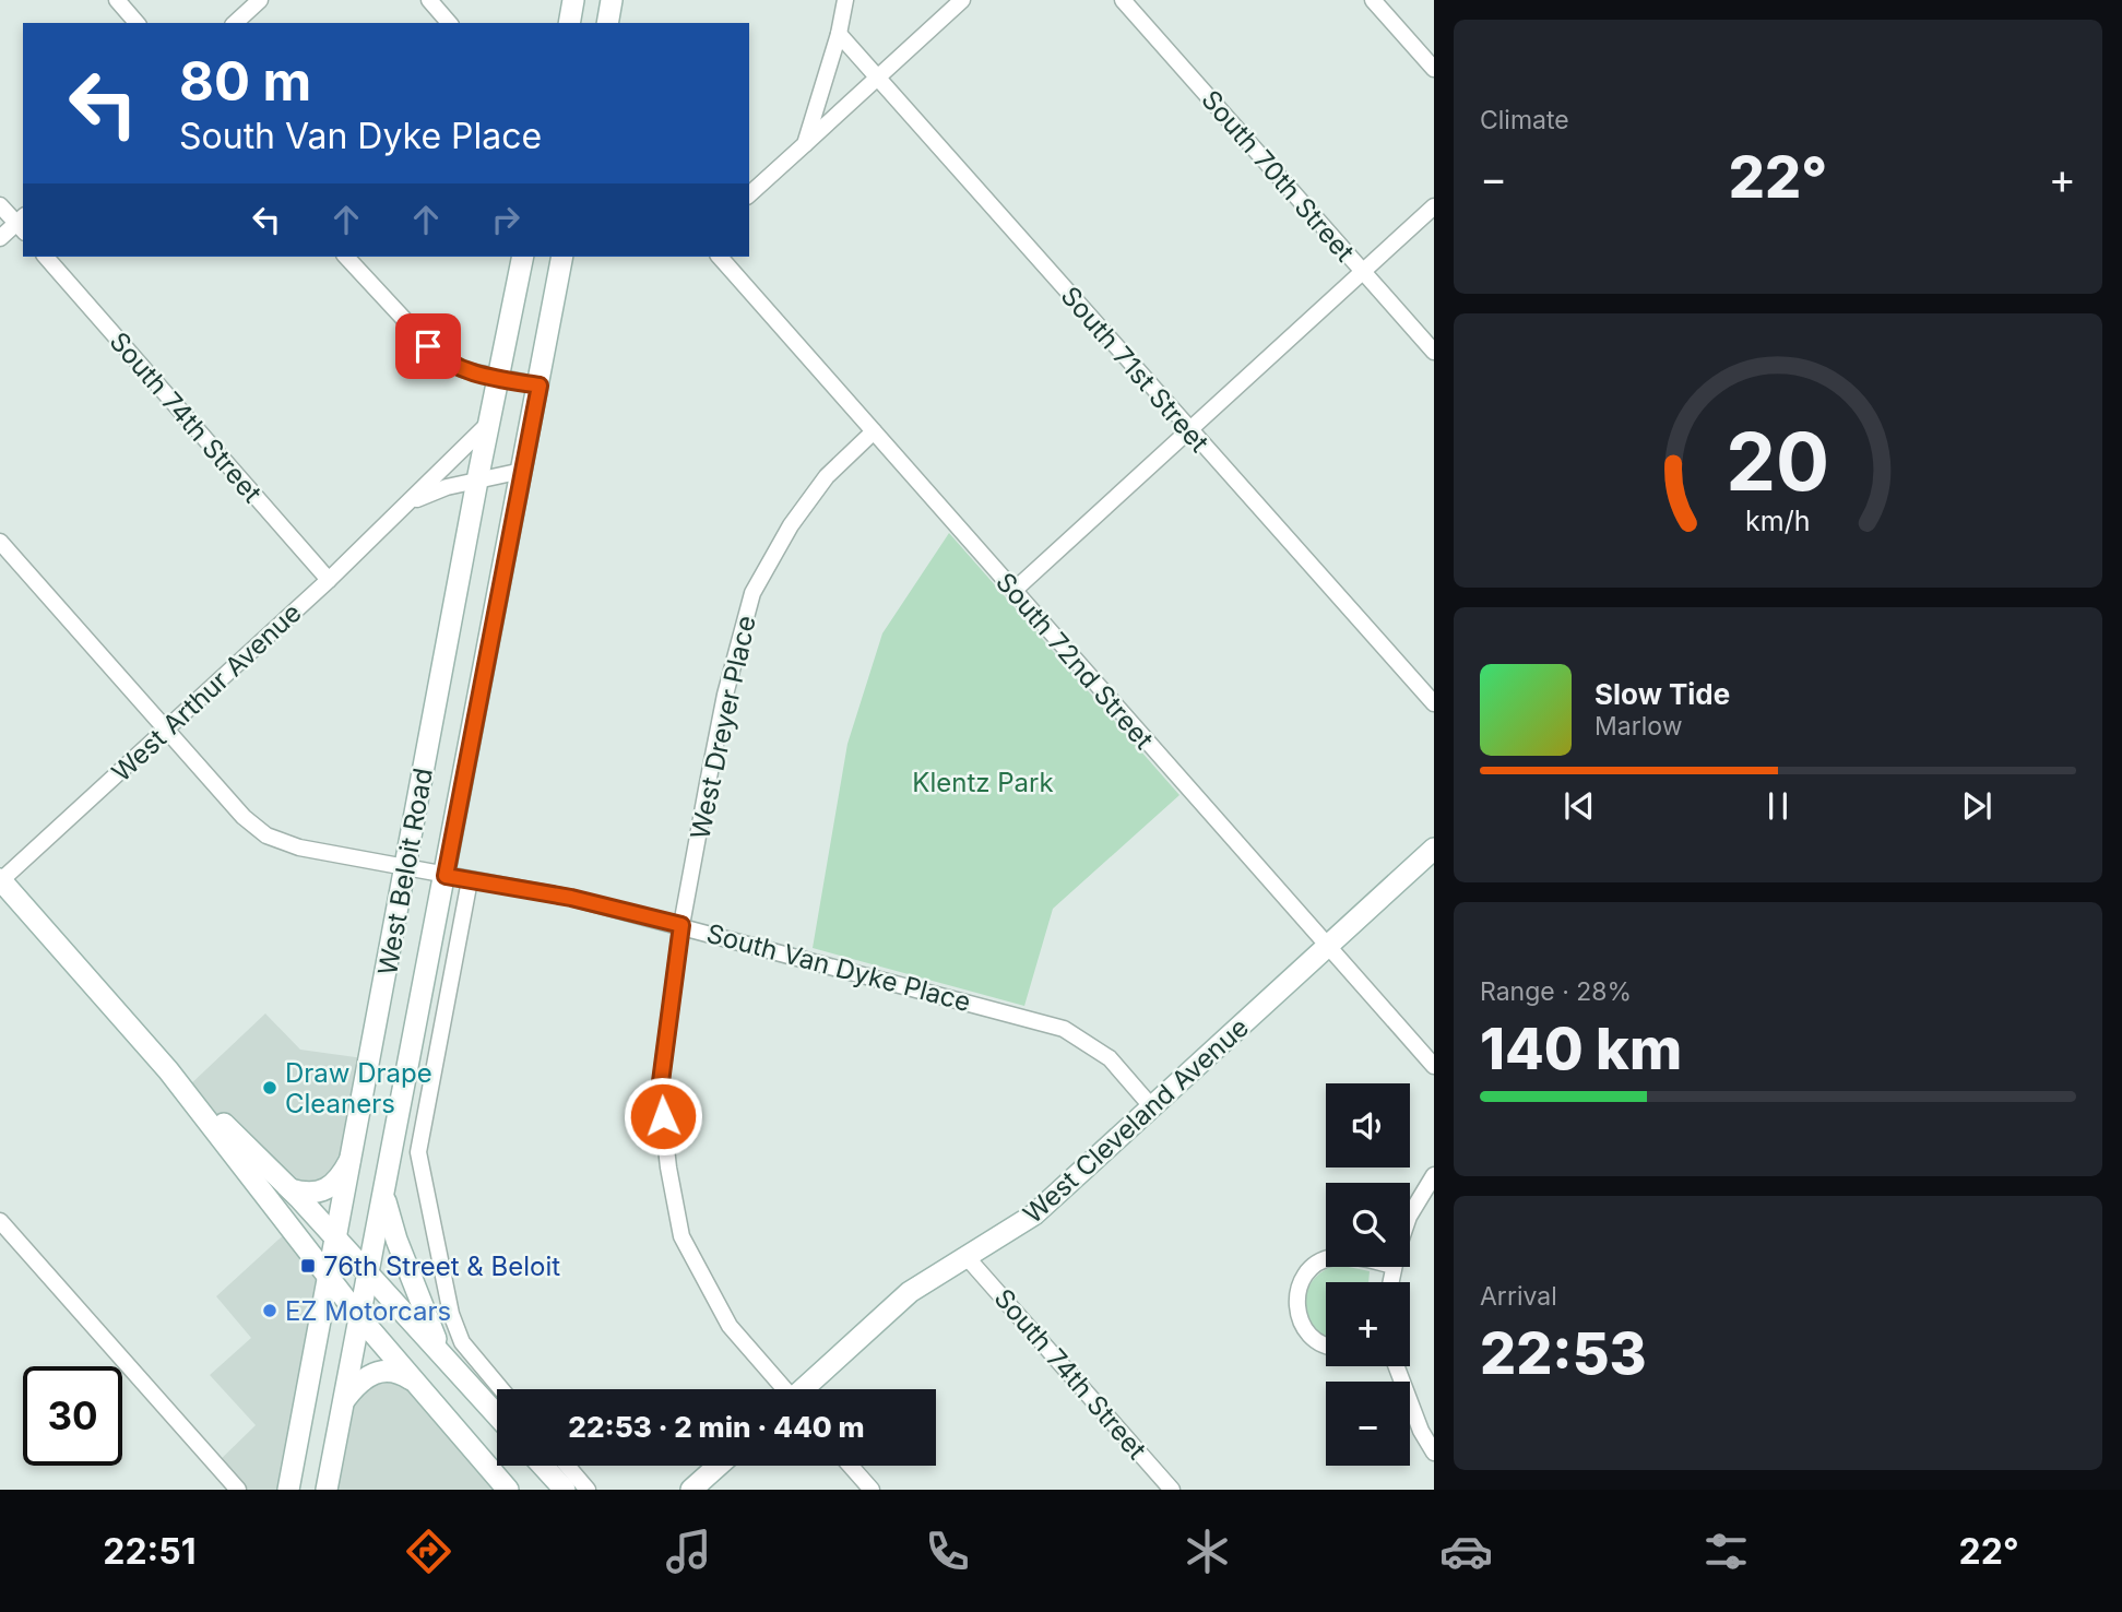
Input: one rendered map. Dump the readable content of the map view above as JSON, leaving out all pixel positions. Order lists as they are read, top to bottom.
{
  "streets": {
    "main road": ["West Beloit Road", "West Cleveland Avenue"],
    "street": [
      "South 70th Street",
      "South 71st Street",
      "South 74th Street",
      "South 72nd Street",
      "West Arthur Avenue",
      "West Dreyer Place",
      "South Van Dyke Place"
    ]
  },
  "crossings": [
    ["South 74th Street", "West Arthur Avenue"],
    ["South 74th Street", "West Cleveland Avenue"],
    ["South 72nd Street", "West Dreyer Place"],
    ["South 72nd Street", "West Cleveland Avenue"],
    ["West Arthur Avenue", "West Beloit Road"],
    ["West Arthur Avenue", "South Van Dyke Place"],
    ["West Dreyer Place", "South Van Dyke Place"],
    ["West Beloit Road", "South Van Dyke Place"],
    ["South Van Dyke Place", "West Cleveland Avenue"]
  ],
  "parks": ["Klentz Park"],
  "places": {
    "other": ["Draw Drape Cleaners", "EZ Motorcars"],
    "transit": ["76th Street & Beloit"]
  },
  "page": {
    "tile": [
      "Climate",
      ["Range · 28%", "140 km"],
      ["Arrival", "22:53"]
    ],
    "turn": ["80 m", "South Van Dyke Place"],
    "heat": ["−", "22°", "+"],
    "song": ["Slow Tide", "Marlow"],
    "map_buttons": ["+", "−"],
    "limit": "30",
    "trip": "22:53 · 2 min · 440 m",
    "tabs": ["22:51", "22°"],
    "gauge": ["20", "km/h"]
  }
}
